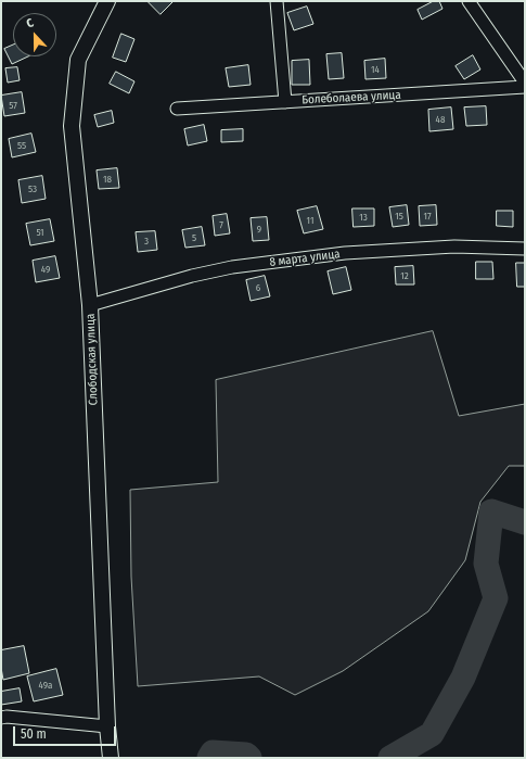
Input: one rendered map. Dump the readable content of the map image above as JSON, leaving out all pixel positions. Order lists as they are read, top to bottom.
{
  "streets": {
    "street": ["Болеболаева улица", "8 марта улица", "Слободская улица"]
  },
  "crossings": [
    ["8 марта улица", "Слободская улица"]
  ],
  "house_numbers": [
    "14",
    "57",
    "48",
    "55",
    "18",
    "53",
    "15",
    "17",
    "13",
    "11",
    "7",
    "9",
    "51",
    "5",
    "3",
    "49",
    "12",
    "6",
    "49a"
  ],
  "scale_bar": "50 m",
  "north": "top"
}
